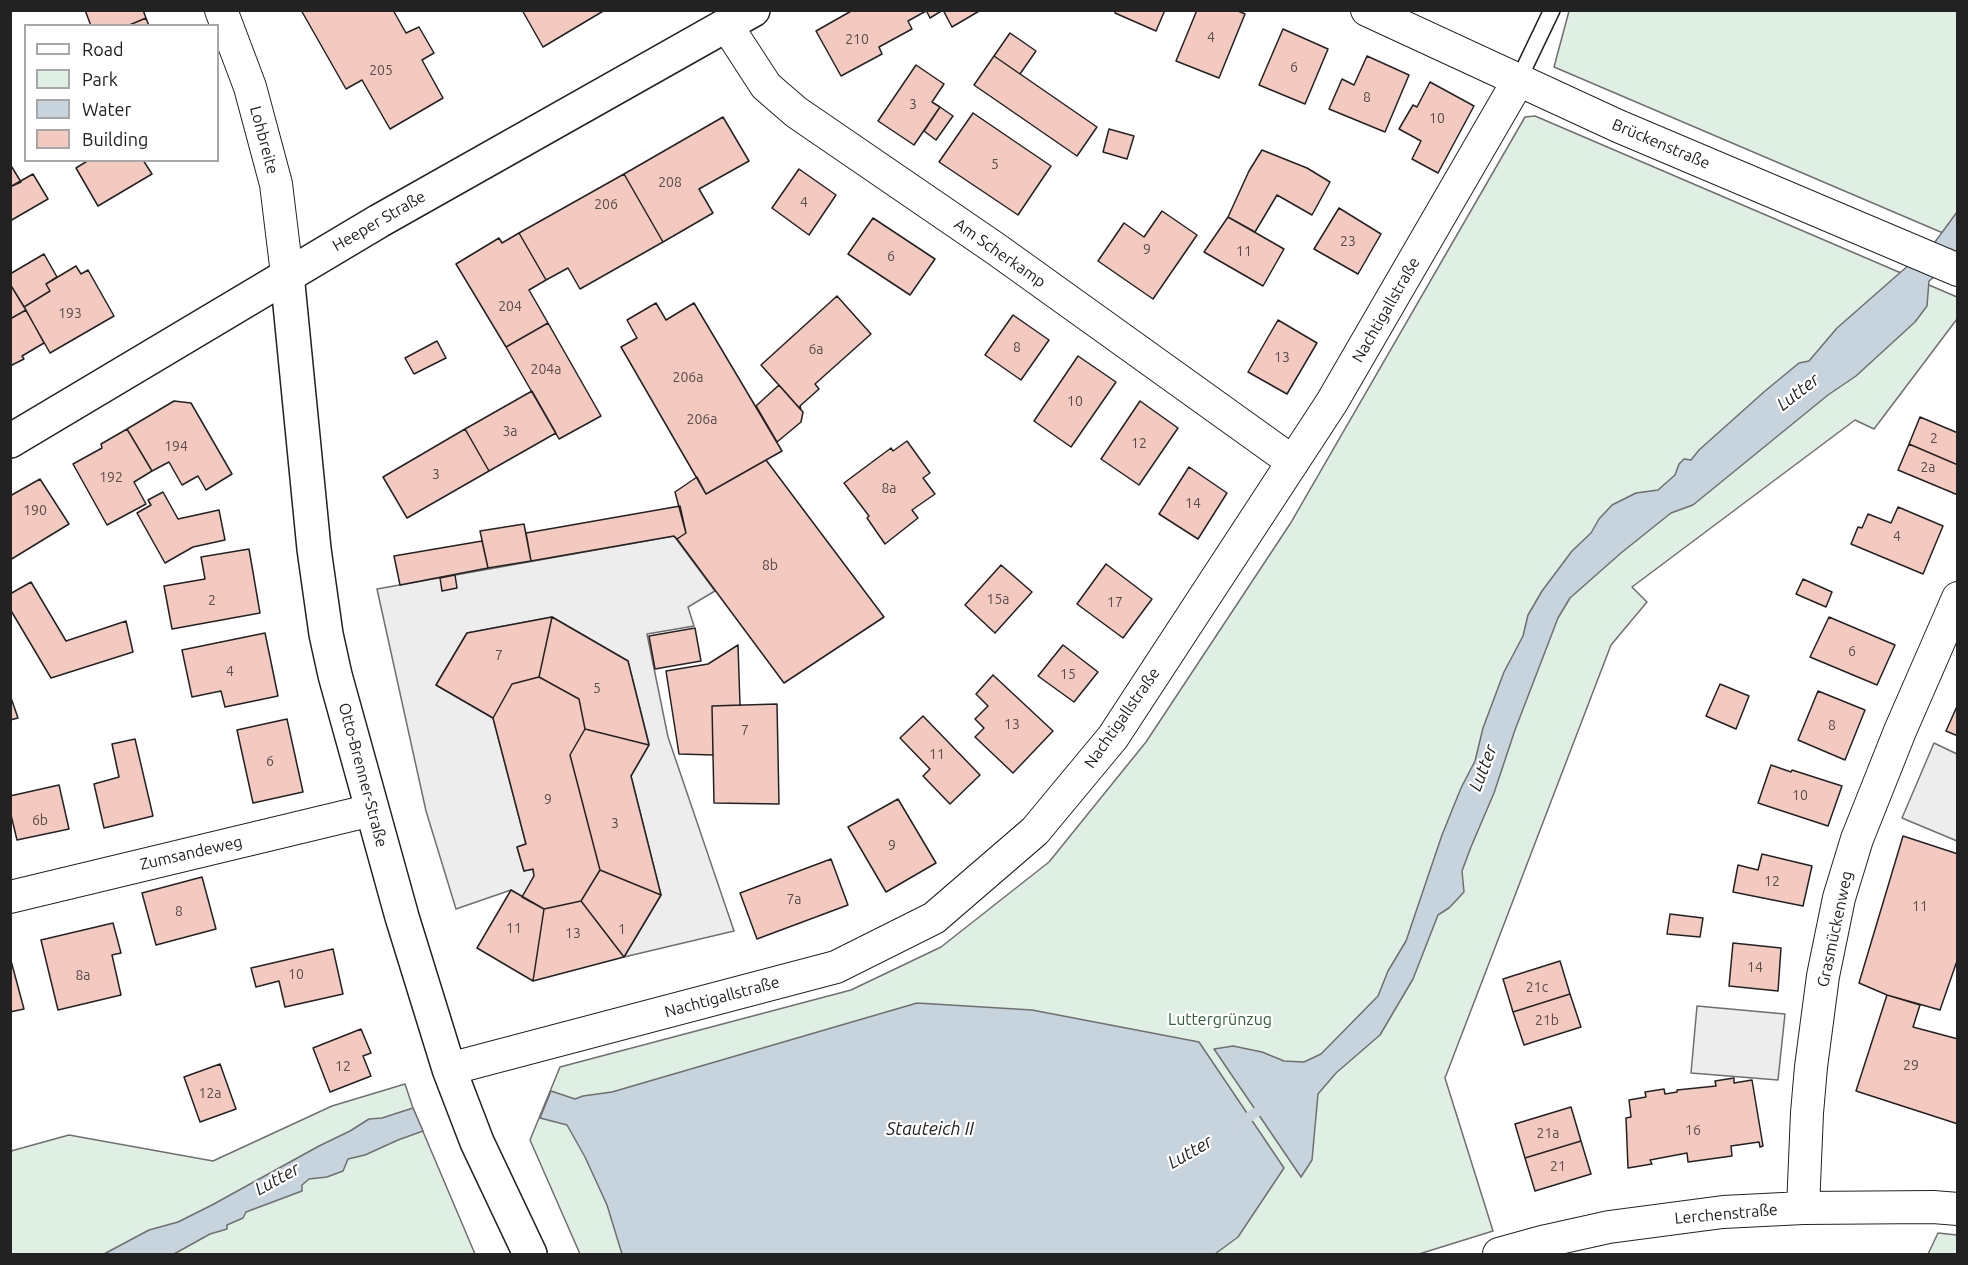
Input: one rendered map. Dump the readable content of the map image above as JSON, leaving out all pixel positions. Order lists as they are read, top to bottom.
{
  "streets": {
    "street": [
      "Lohbreite",
      "Brückenstraße",
      "Heeper Straße",
      "Am Scherkamp",
      "Nachtigallstraße",
      "Otto-Brenner-Straße",
      "Zumsandeweg",
      "Grasmückenweg",
      "Lerchenstraße"
    ]
  },
  "crossings": [
    ["Lohbreite", "Heeper Straße"],
    ["Lohbreite", "Otto-Brenner-Straße"],
    ["Brückenstraße", "Nachtigallstraße"],
    ["Heeper Straße", "Am Scherkamp"],
    ["Heeper Straße", "Otto-Brenner-Straße"],
    ["Am Scherkamp", "Nachtigallstraße"],
    ["Nachtigallstraße", "Otto-Brenner-Straße"],
    ["Otto-Brenner-Straße", "Zumsandeweg"],
    ["Grasmückenweg", "Lerchenstraße"]
  ],
  "water": ["Lutter", "Stauteich II"],
  "parks": ["Luttergrünzug"],
  "house_numbers": [
    "4",
    "210",
    "6",
    "205",
    "8",
    "3",
    "10",
    "5",
    "208",
    "4",
    "206",
    "23",
    "9",
    "11",
    "6",
    "204",
    "193",
    "8",
    "6a",
    "13",
    "204a",
    "206a",
    "10",
    "206a",
    "3a",
    "2",
    "12",
    "194",
    "2a",
    "3",
    "192",
    "8a",
    "14",
    "190",
    "4",
    "8b",
    "15a",
    "2",
    "17",
    "6",
    "7",
    "4",
    "15",
    "5",
    "13",
    "8",
    "7",
    "11",
    "6",
    "10",
    "9",
    "6b",
    "3",
    "9",
    "12",
    "7a",
    "11",
    "8",
    "11",
    "1",
    "13",
    "14",
    "10",
    "8a",
    "21c",
    "21b",
    "29",
    "12",
    "12a",
    "16",
    "21a",
    "21"
  ],
  "legend": [
    "Road",
    "Park",
    "Water",
    "Building"
  ]
}
